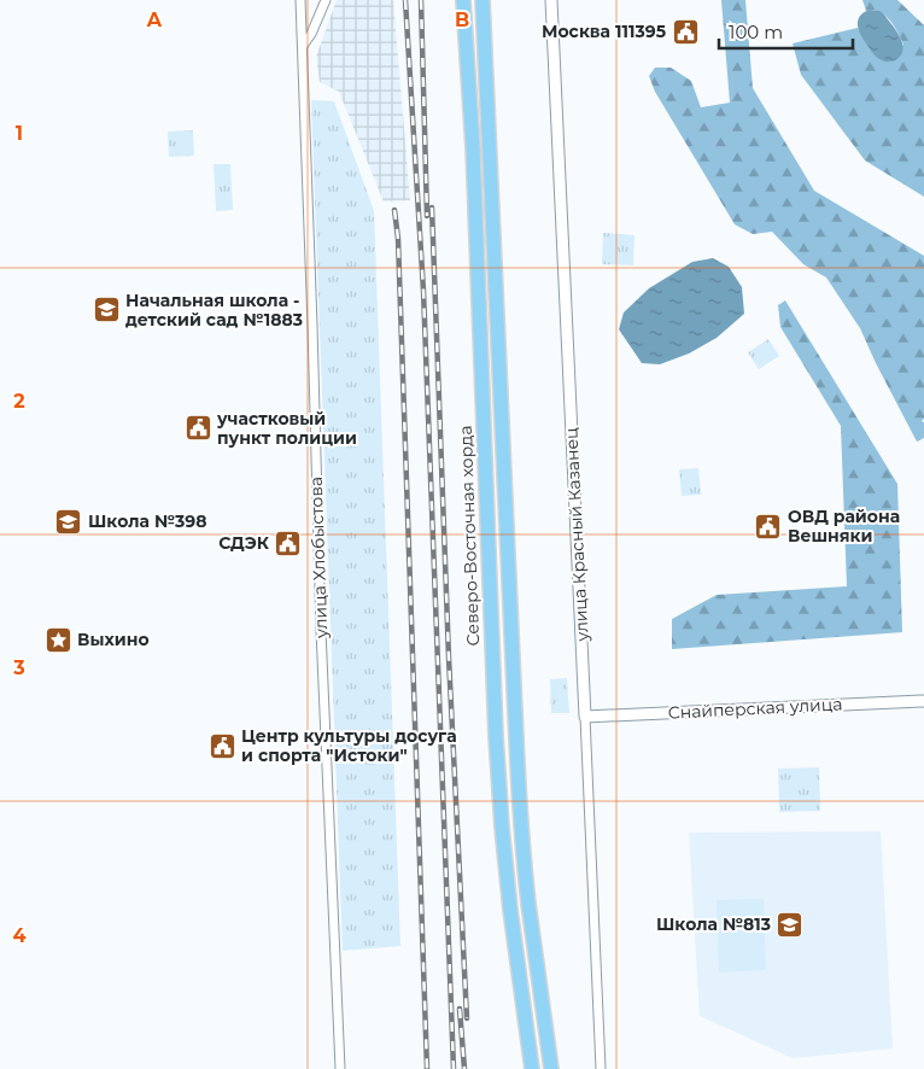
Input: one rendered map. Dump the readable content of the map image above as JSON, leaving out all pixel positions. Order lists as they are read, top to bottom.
{
  "streets": {
    "main road": ["Северо-Восточная хорда"],
    "street": ["улица Красный Казанец", "улица Хлобыстова", "Снайперская улица"]
  },
  "crossings": [
    ["улица Красный Казанец", "Снайперская улица"]
  ],
  "places": {
    "public building": [
      "Москва 111395",
      "участковый пункт полиции",
      "ОВД района Вешняки",
      "СДЭК",
      "Центр культуры досуга и спорта \"Истоки\""
    ],
    "school or university": ["Начальная школа - детский сад №1883", "Школа №398", "Школа №813"],
    "place": ["Выхино"]
  },
  "scale_bar": "100 m",
  "grid": {
    "columns": ["A", "B"],
    "rows": [
      "1",
      "2",
      "3",
      "4"
    ]
  }
}
